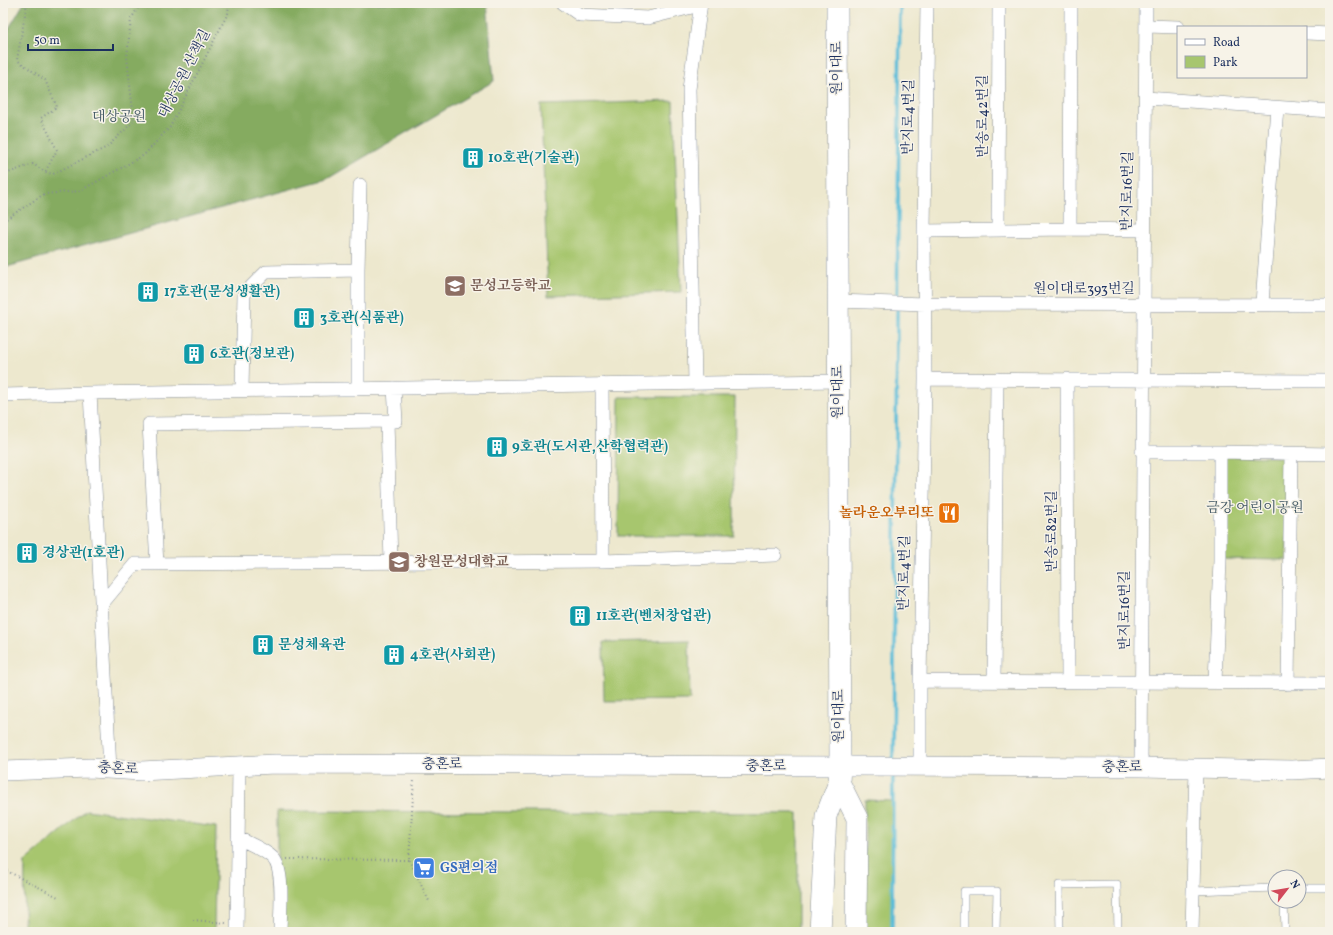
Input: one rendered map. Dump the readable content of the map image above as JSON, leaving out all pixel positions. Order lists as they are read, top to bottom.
{
  "streets": {
    "main road": ["원이대로", "충혼로"],
    "street": [
      "반송로42번길",
      "반지로4번길",
      "반지로16번길",
      "원이대로393번길",
      "반송로82번길"
    ],
    "path": ["대상공원 산책길"]
  },
  "crossings": [
    ["원이대로", "원이대로393번길"],
    ["원이대로", "충혼로"],
    ["반지로4번길", "원이대로393번길"],
    ["반지로4번길", "충혼로"],
    ["반지로16번길", "원이대로393번길"],
    ["반지로16번길", "충혼로"]
  ],
  "parks": ["대상공원", "금강 어린이공원"],
  "places": {
    "building": [
      "10호관(기술관)",
      "17호관(문성생활관)",
      "3호관(식품관)",
      "6호관(정보관)",
      "9호관(도서관,산학협력관)",
      "경상관(1호관)",
      "11호관(벤처창업관)",
      "문성체육관",
      "4호관(사회관)"
    ],
    "school or university": ["문성고등학교", "창원문성대학교"],
    "restaurant": ["놀라운오부리또"],
    "supermarket": ["GS편의점"]
  },
  "legend": ["Road", "Park"],
  "scale_bar": "50 m",
  "north": "top right"
}
